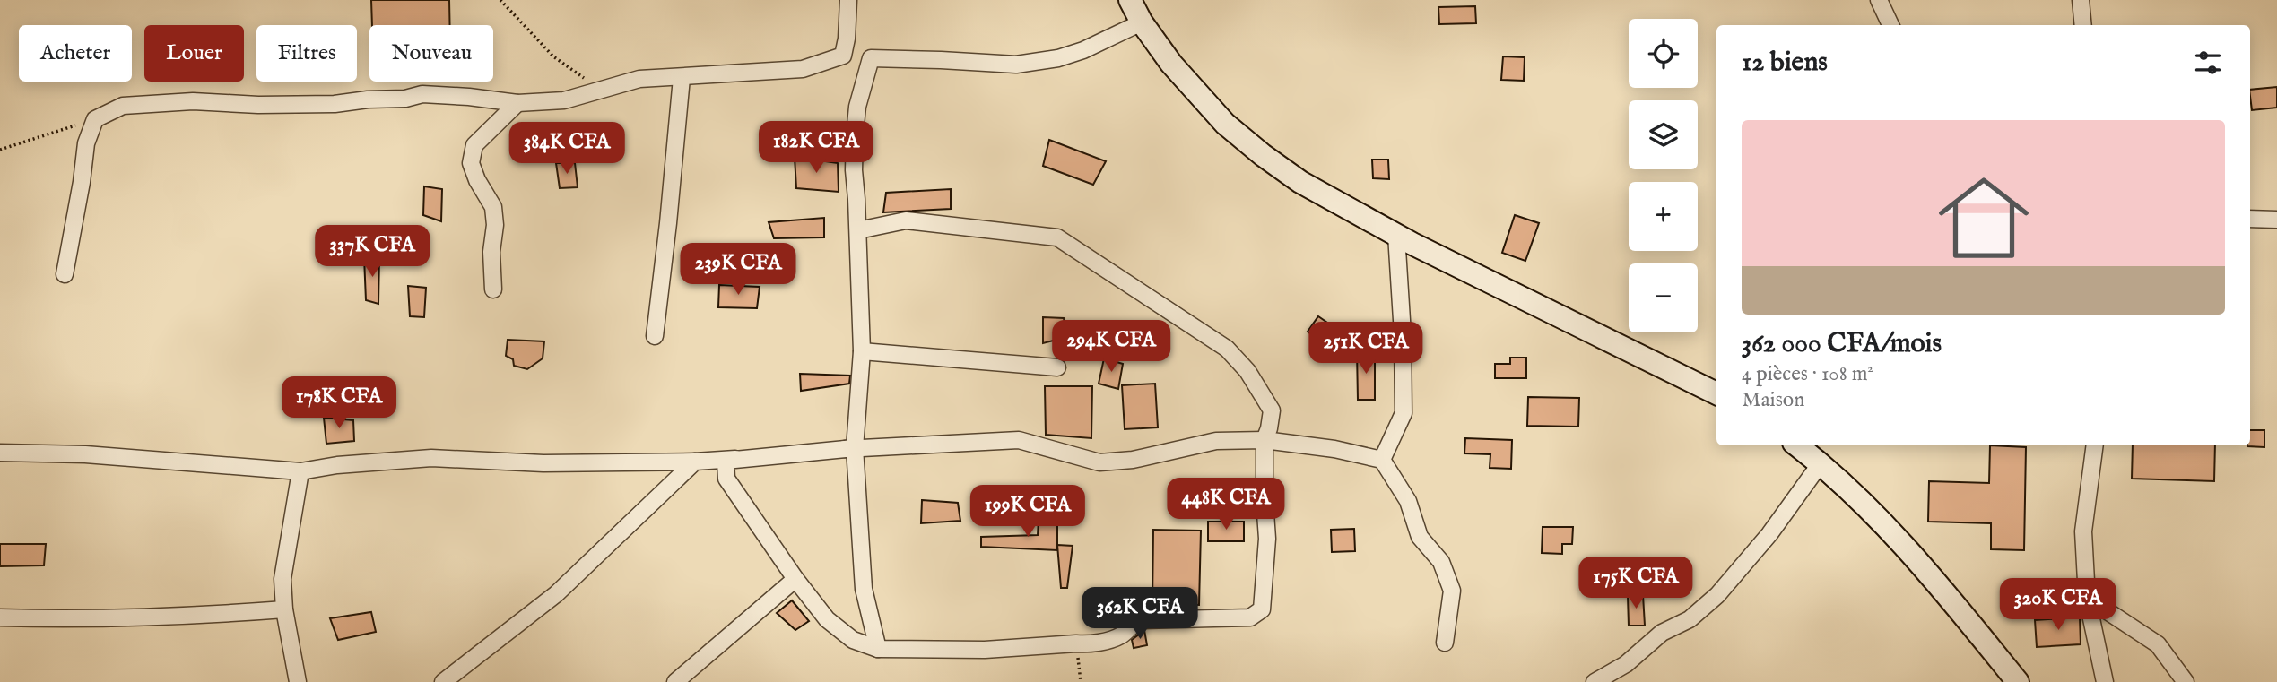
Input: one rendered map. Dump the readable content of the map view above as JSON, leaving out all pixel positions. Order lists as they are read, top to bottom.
{
  "page": {
    "map_buttons": ["+", "−"],
    "chip": [
      "Acheter",
      "Louer",
      "Filtres",
      "Nouveau"
    ],
    "heading": "12 biens",
    "list": [
      {
        "name": "362 000 CFA/mois",
        "note": "4 pièces · 108 m² · Maison"
      }
    ],
    "price": [
      "182K CFA",
      "384K CFA",
      "337K CFA",
      "239K CFA",
      "294K CFA",
      "251K CFA",
      "178K CFA",
      "448K CFA",
      "199K CFA",
      "175K CFA",
      "320K CFA",
      "362K CFA"
    ]
  }
}
